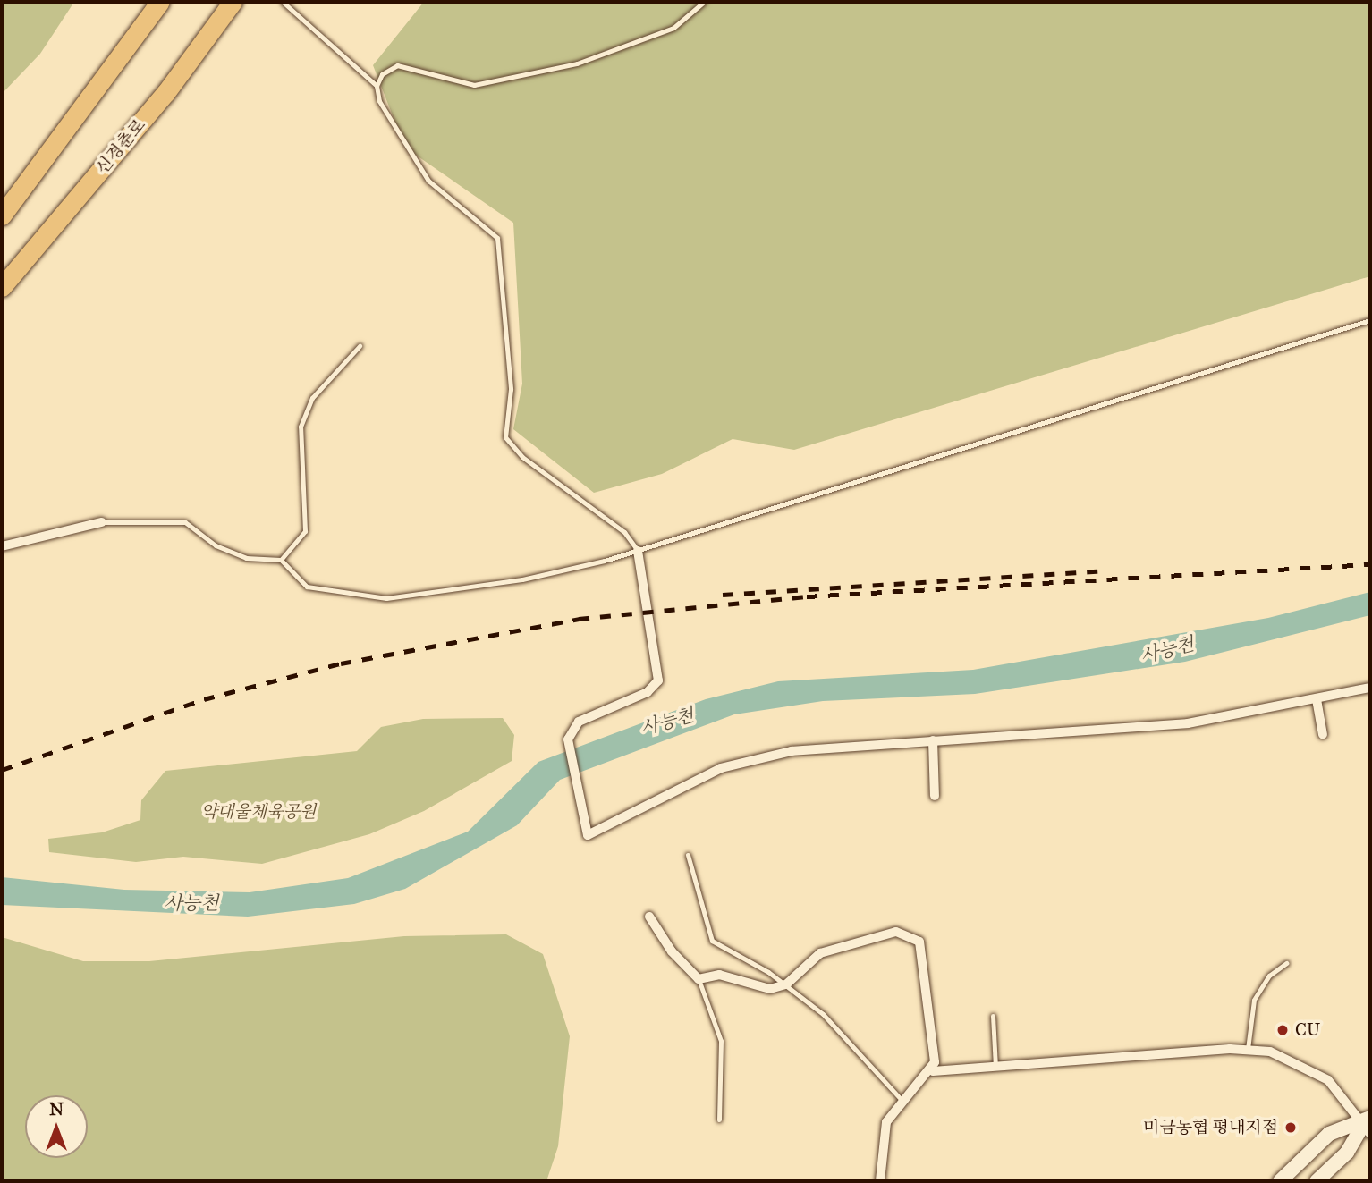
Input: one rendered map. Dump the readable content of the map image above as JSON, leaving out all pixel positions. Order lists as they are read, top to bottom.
{
  "streets": {
    "highway": ["신경춘로"]
  },
  "water": ["사능천"],
  "parks": ["약대울체육공원"],
  "places": ["CU", "미금농협 평내지점"],
  "north": "top"
}
